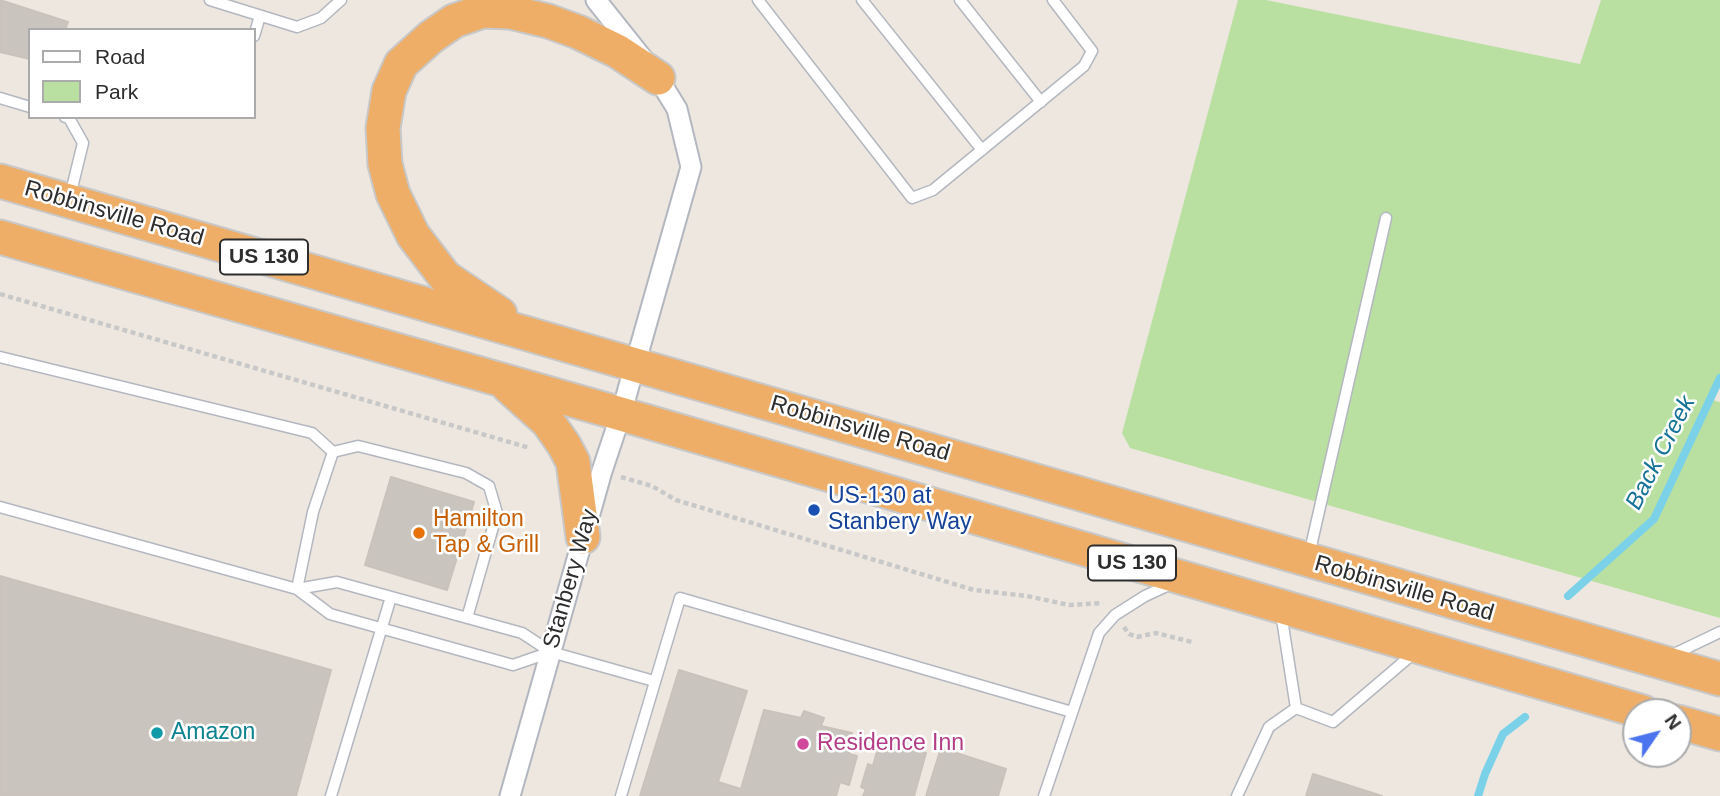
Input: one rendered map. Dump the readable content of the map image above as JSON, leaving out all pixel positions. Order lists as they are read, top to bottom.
{
  "streets": {
    "highway": ["Robbinsville Road", "US 130"],
    "street": ["Stanbery Way"]
  },
  "crossings": [
    ["Robbinsville Road", "Stanbery Way"],
    ["US 130", "Stanbery Way"]
  ],
  "water": ["Back Creek"],
  "places": [
    "US-130 at Stanbery Way",
    "Hamilton Tap & Grill",
    "Amazon",
    "Residence Inn"
  ],
  "legend": ["Road", "Park"],
  "north": "top right"
}
